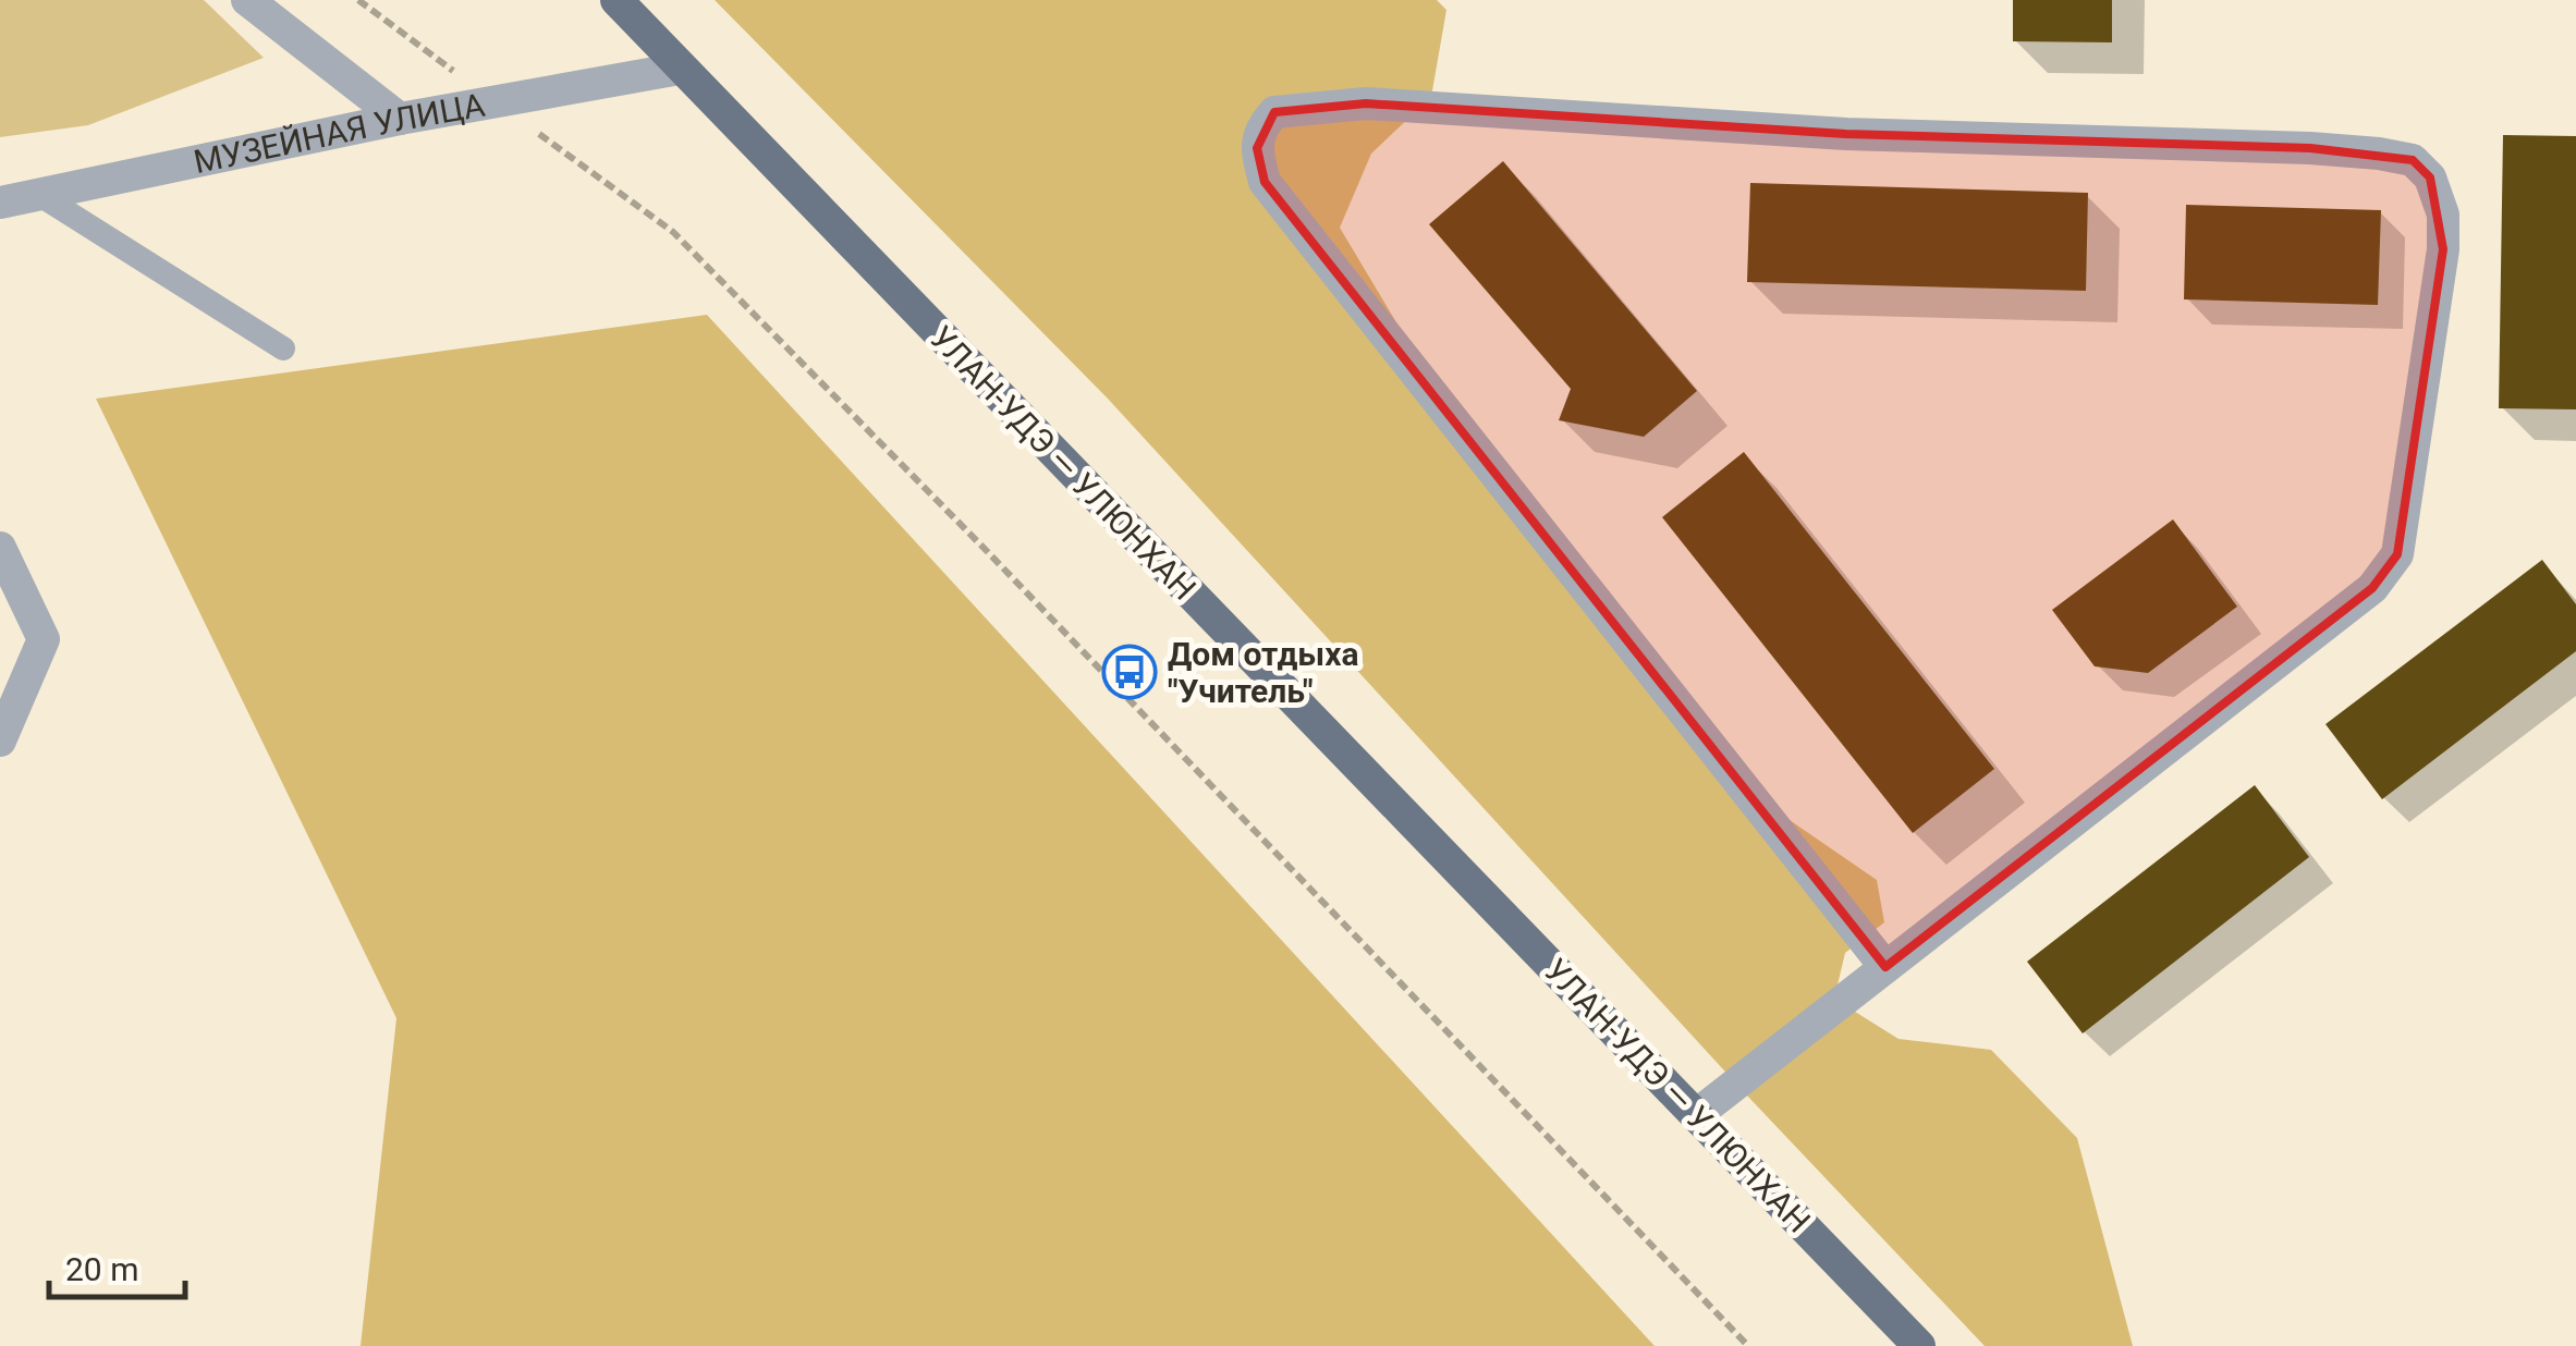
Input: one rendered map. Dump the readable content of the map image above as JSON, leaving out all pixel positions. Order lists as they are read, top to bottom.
{
  "streets": {
    "main road": ["УЛАН-УДЭ — УЛЮНХАН"],
    "street": ["МУЗЕЙНАЯ УЛИЦА"]
  },
  "crossings": [
    ["МУЗЕЙНАЯ УЛИЦА", "УЛАН-УДЭ — УЛЮНХАН"]
  ],
  "places": {
    "bus stop": ["Дом отдыха \"Учитель\""]
  },
  "scale_bar": "20 m"
}
